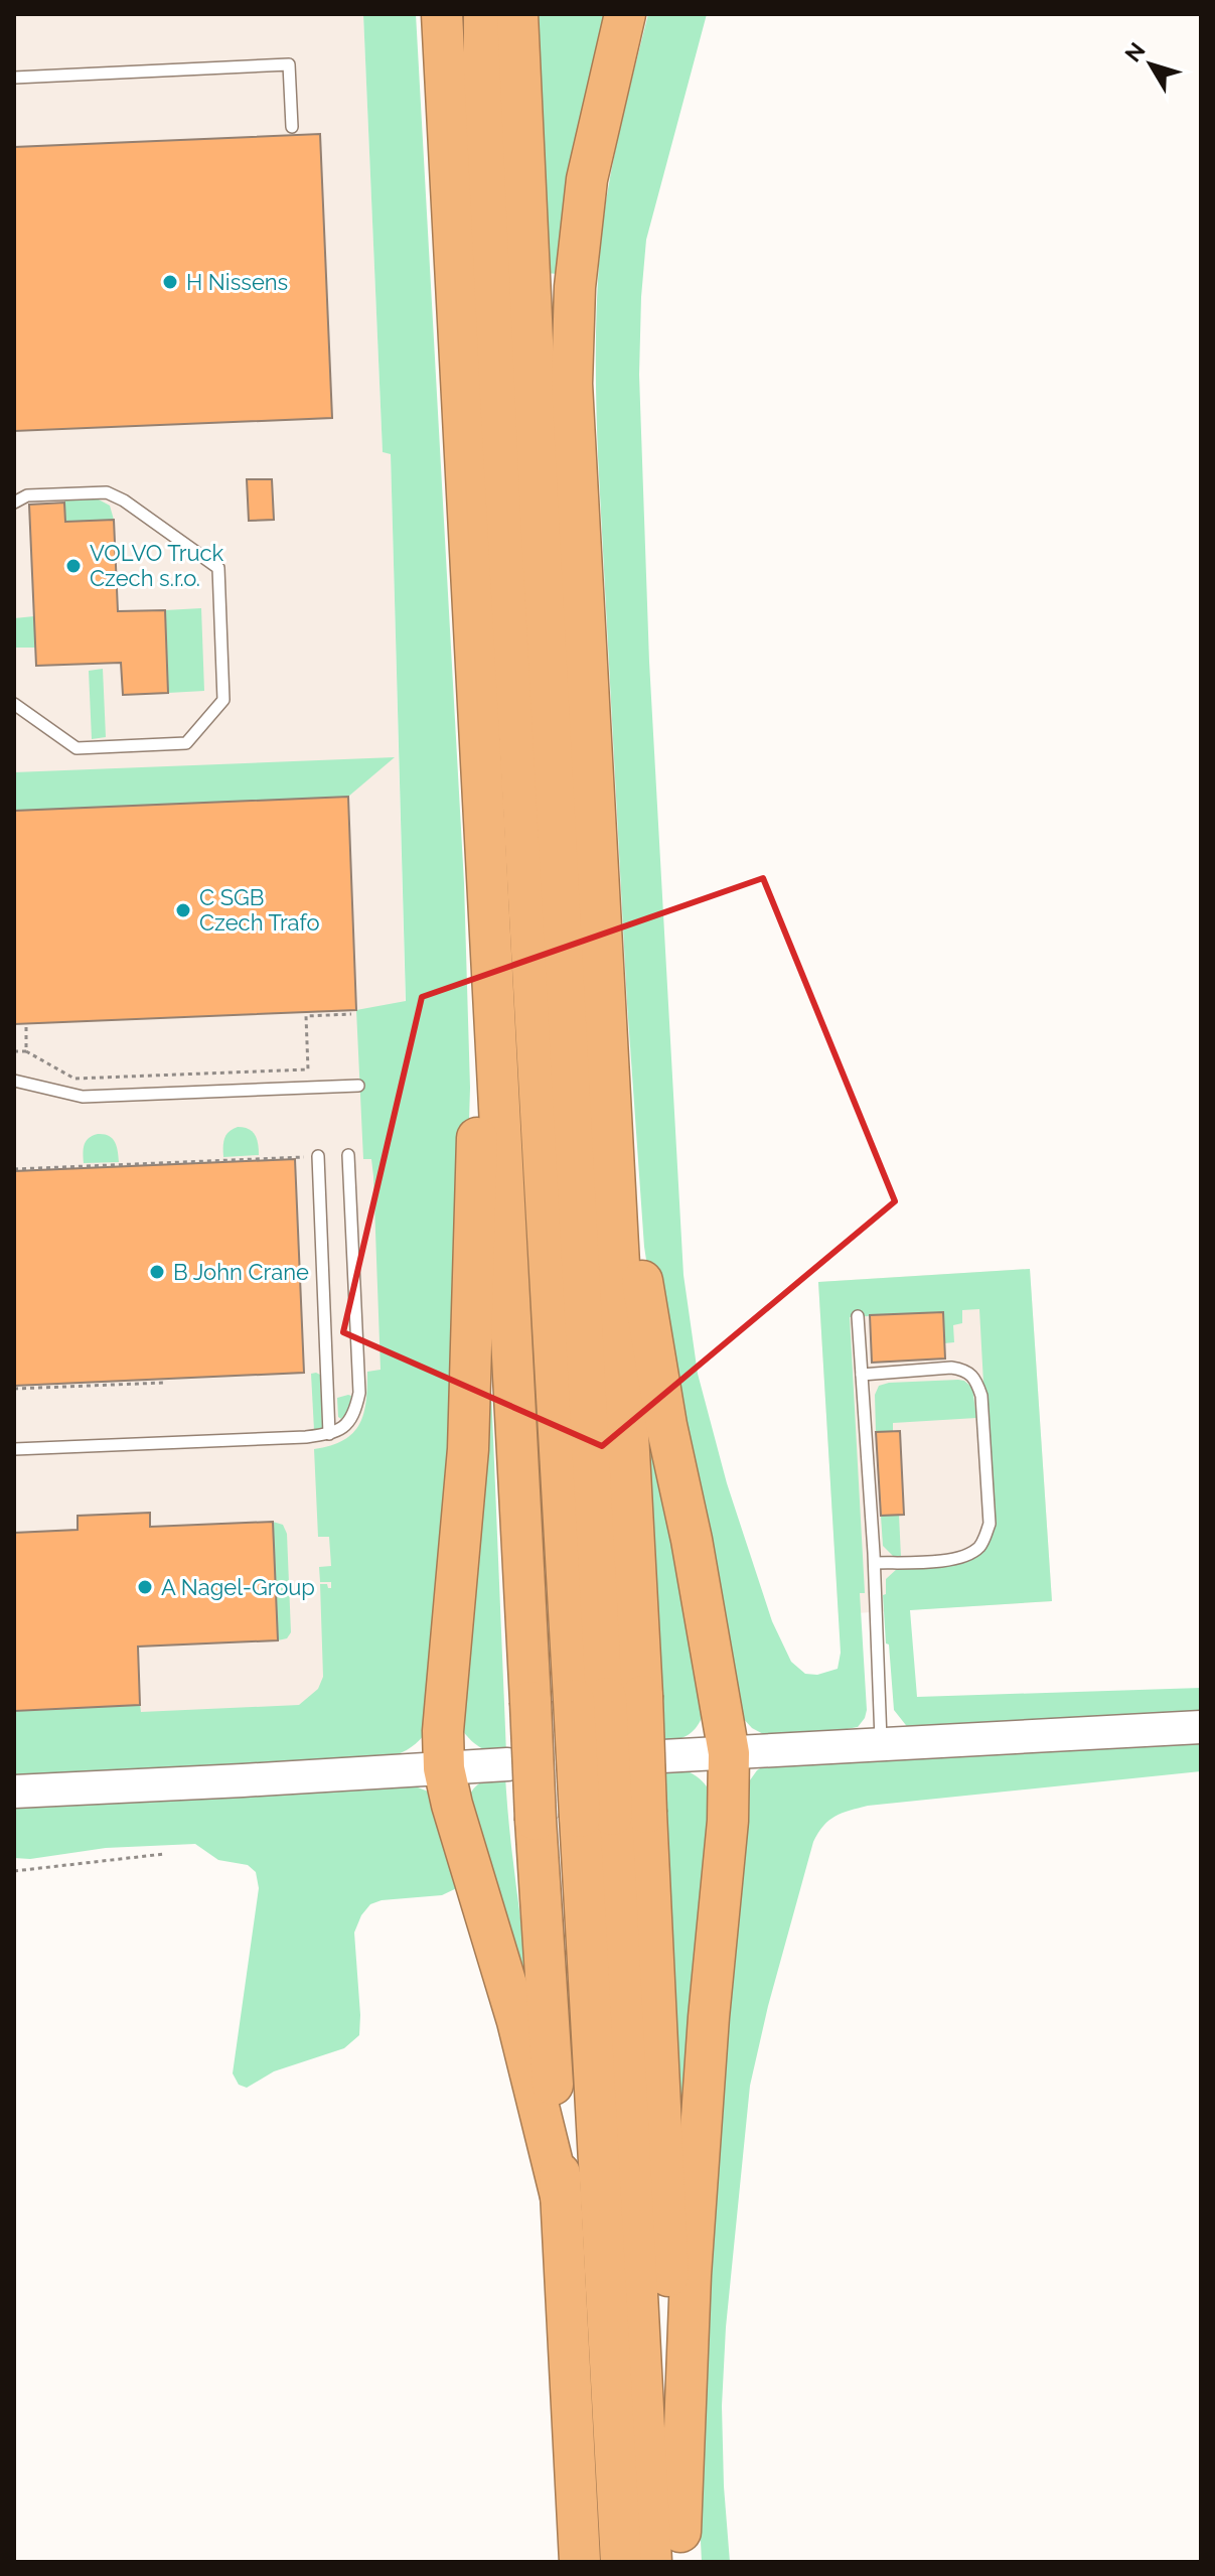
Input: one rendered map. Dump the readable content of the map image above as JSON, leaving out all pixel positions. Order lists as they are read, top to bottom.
{
  "places": [
    "H Nissens",
    "VOLVO Truck Czech s.r.o.",
    "C SGB Czech Trafo",
    "B John Crane",
    "A Nagel-Group"
  ],
  "north": "top left"
}
